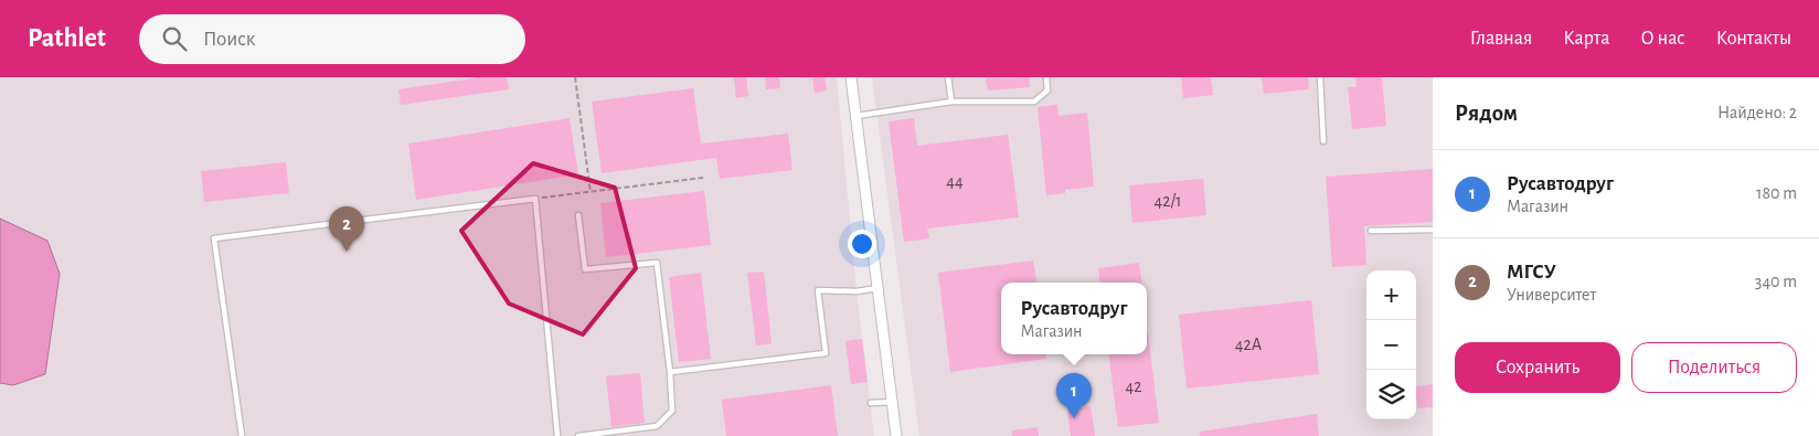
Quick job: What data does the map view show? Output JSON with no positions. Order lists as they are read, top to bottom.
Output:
{
  "house_numbers": [
    "44",
    "42/1",
    "42А",
    "42"
  ],
  "page": {
    "header": "Pathlet",
    "search": "Поиск",
    "nav": [
      "Главная",
      "Карта",
      "О нас",
      "Контакты"
    ],
    "heading": ["Рядом", "Найдено: 2"],
    "list": [
      {
        "mark": "1",
        "name": "Русавтодруг",
        "note": "Магазин",
        "value": "180 m"
      },
      {
        "mark": "2",
        "name": "МГСУ",
        "note": "Университет",
        "value": "340 m"
      }
    ],
    "pins": ["2", "1"],
    "map_buttons": ["+", "−"],
    "popup": ["Русавтодруг", "Магазин"],
    "buttons": ["Сохранить", "Поделиться"]
  }
}
